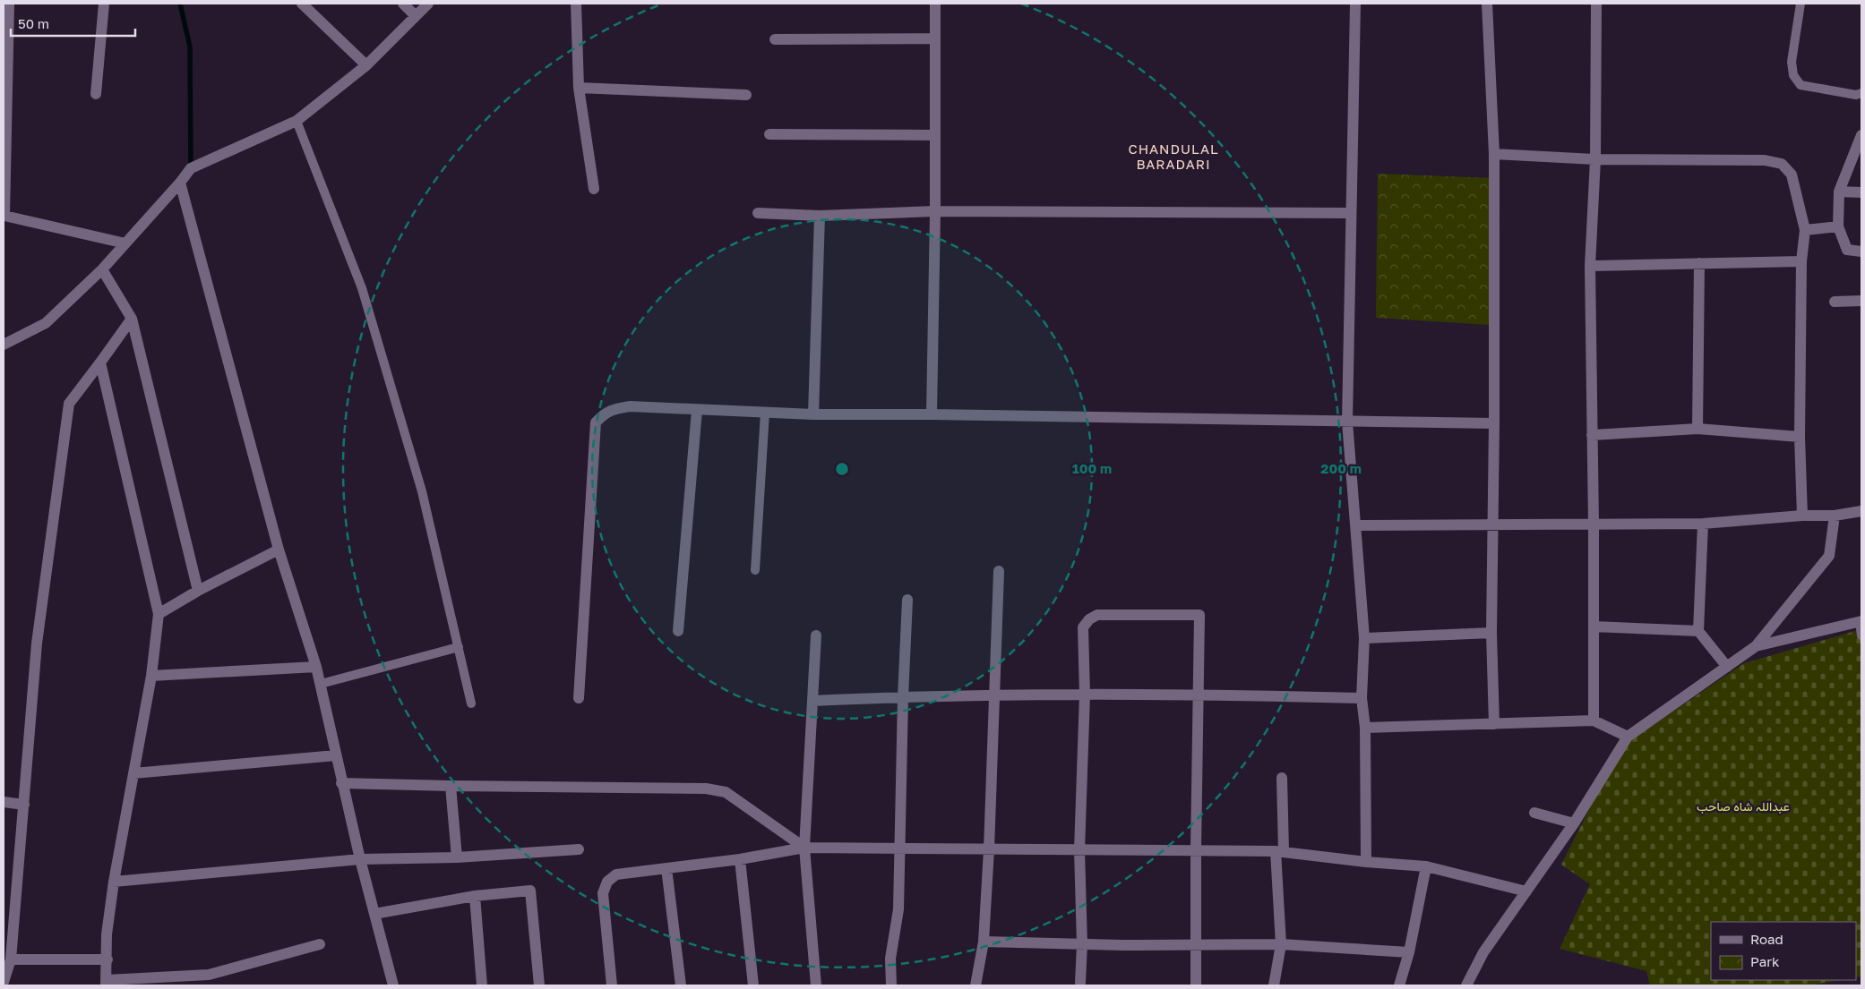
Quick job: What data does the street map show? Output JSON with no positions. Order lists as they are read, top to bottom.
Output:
{
  "districts": ["CHANDULAL BARADARI"],
  "parks": ["عبداللہ شاہ صاحب"],
  "legend": ["Road", "Park"],
  "scale_bar": "50 m",
  "rings": ["100 m", "200 m"]
}
